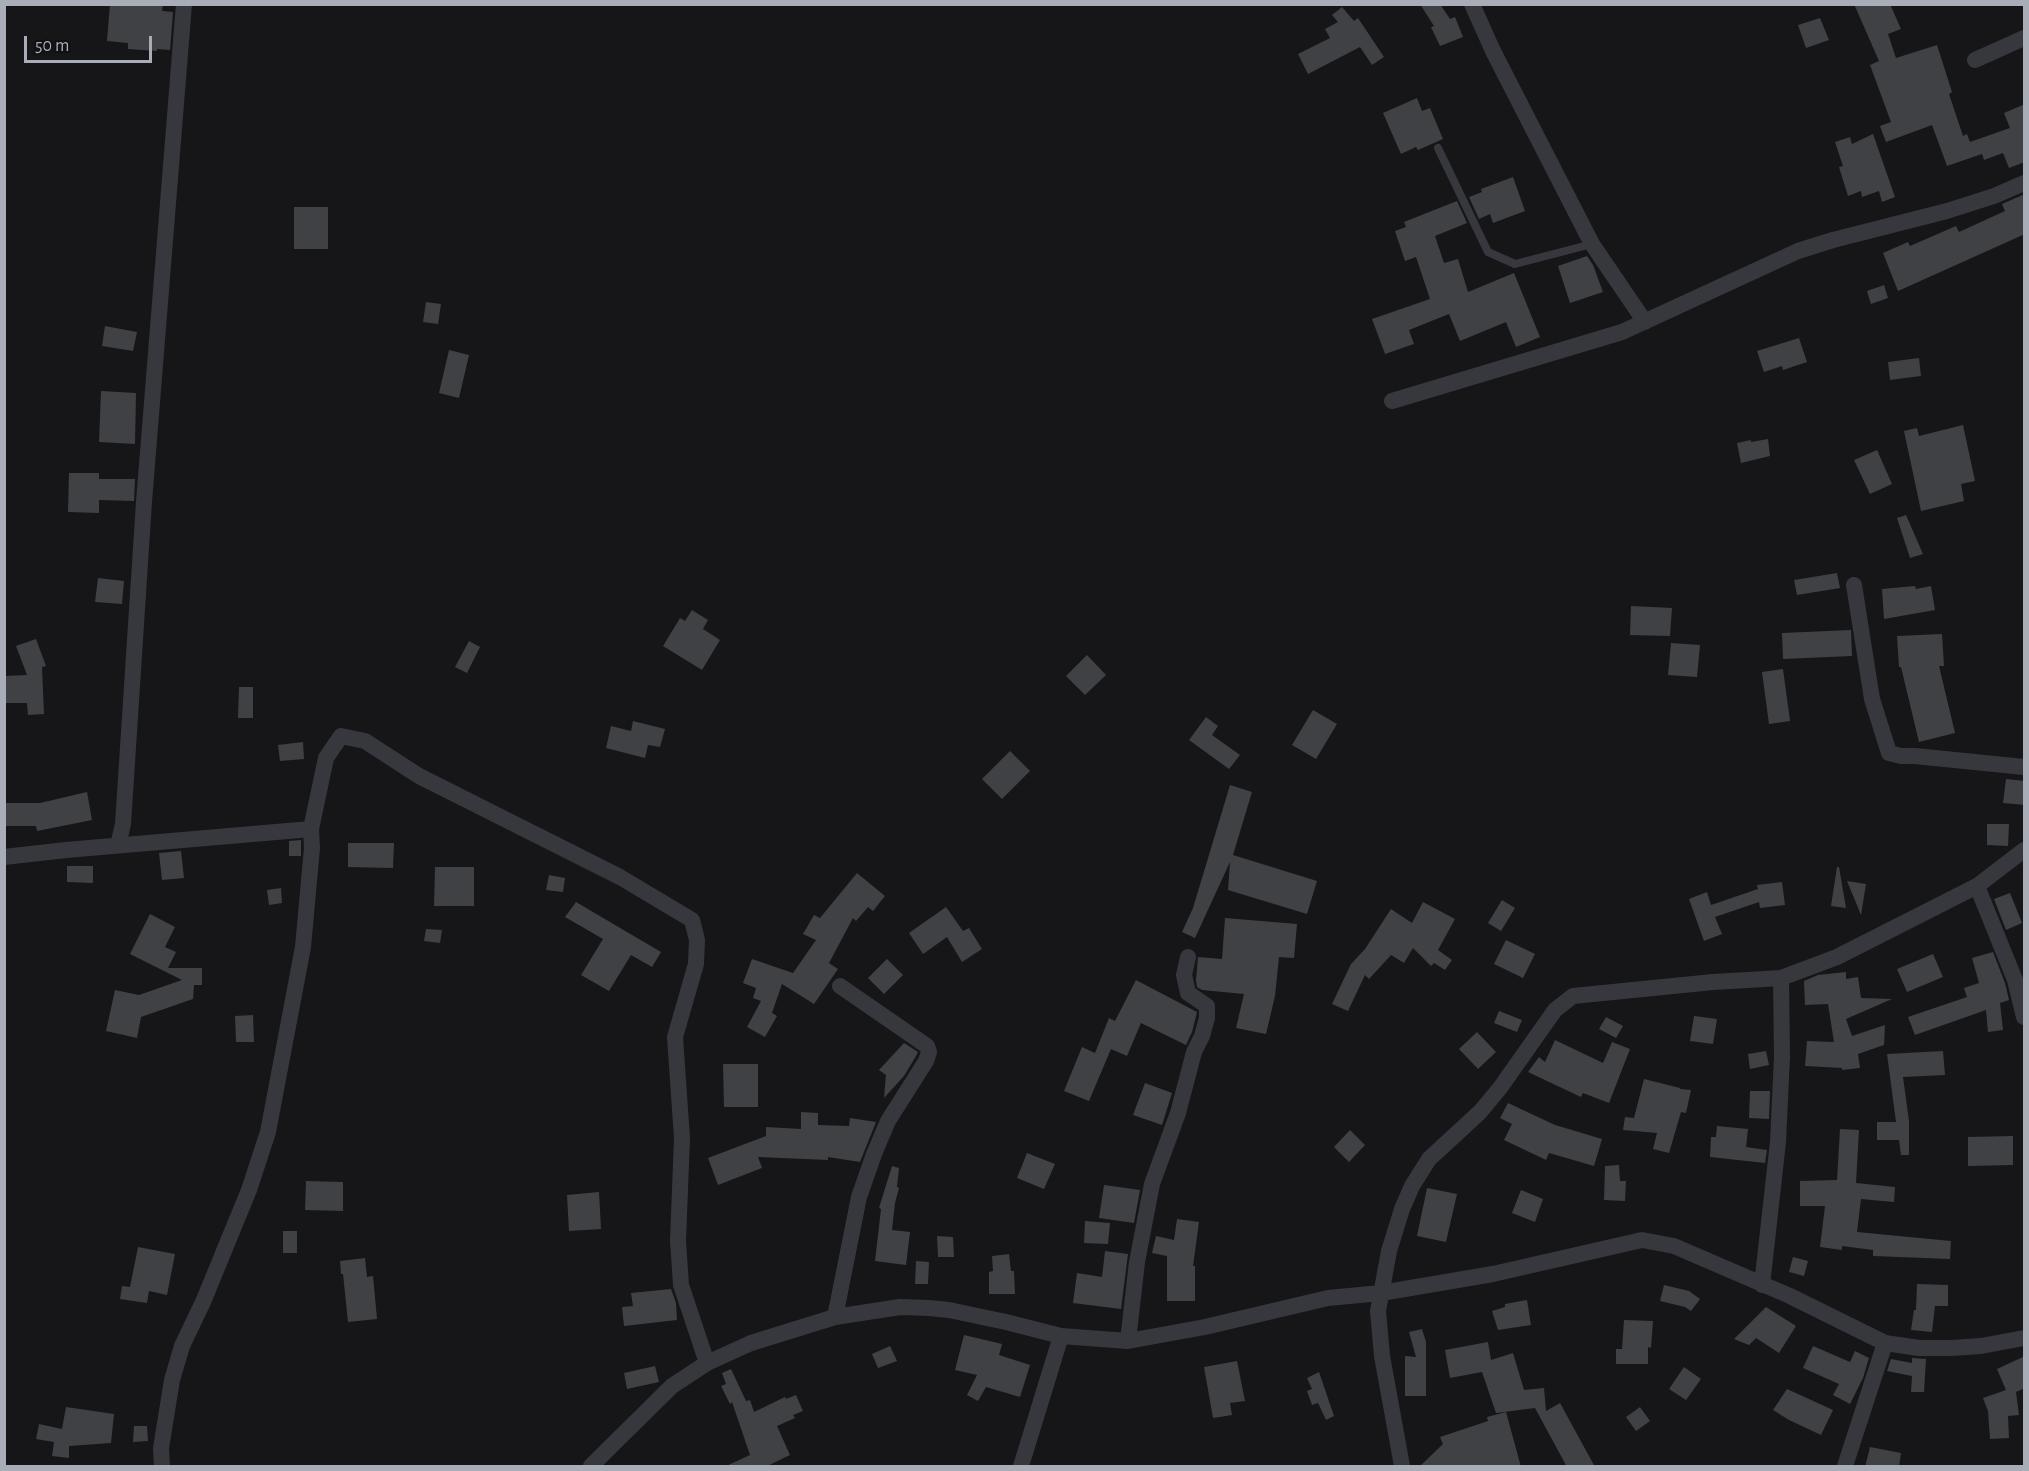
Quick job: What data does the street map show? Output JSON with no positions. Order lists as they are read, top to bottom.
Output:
{
  "scale_bar": "50 m"
}
